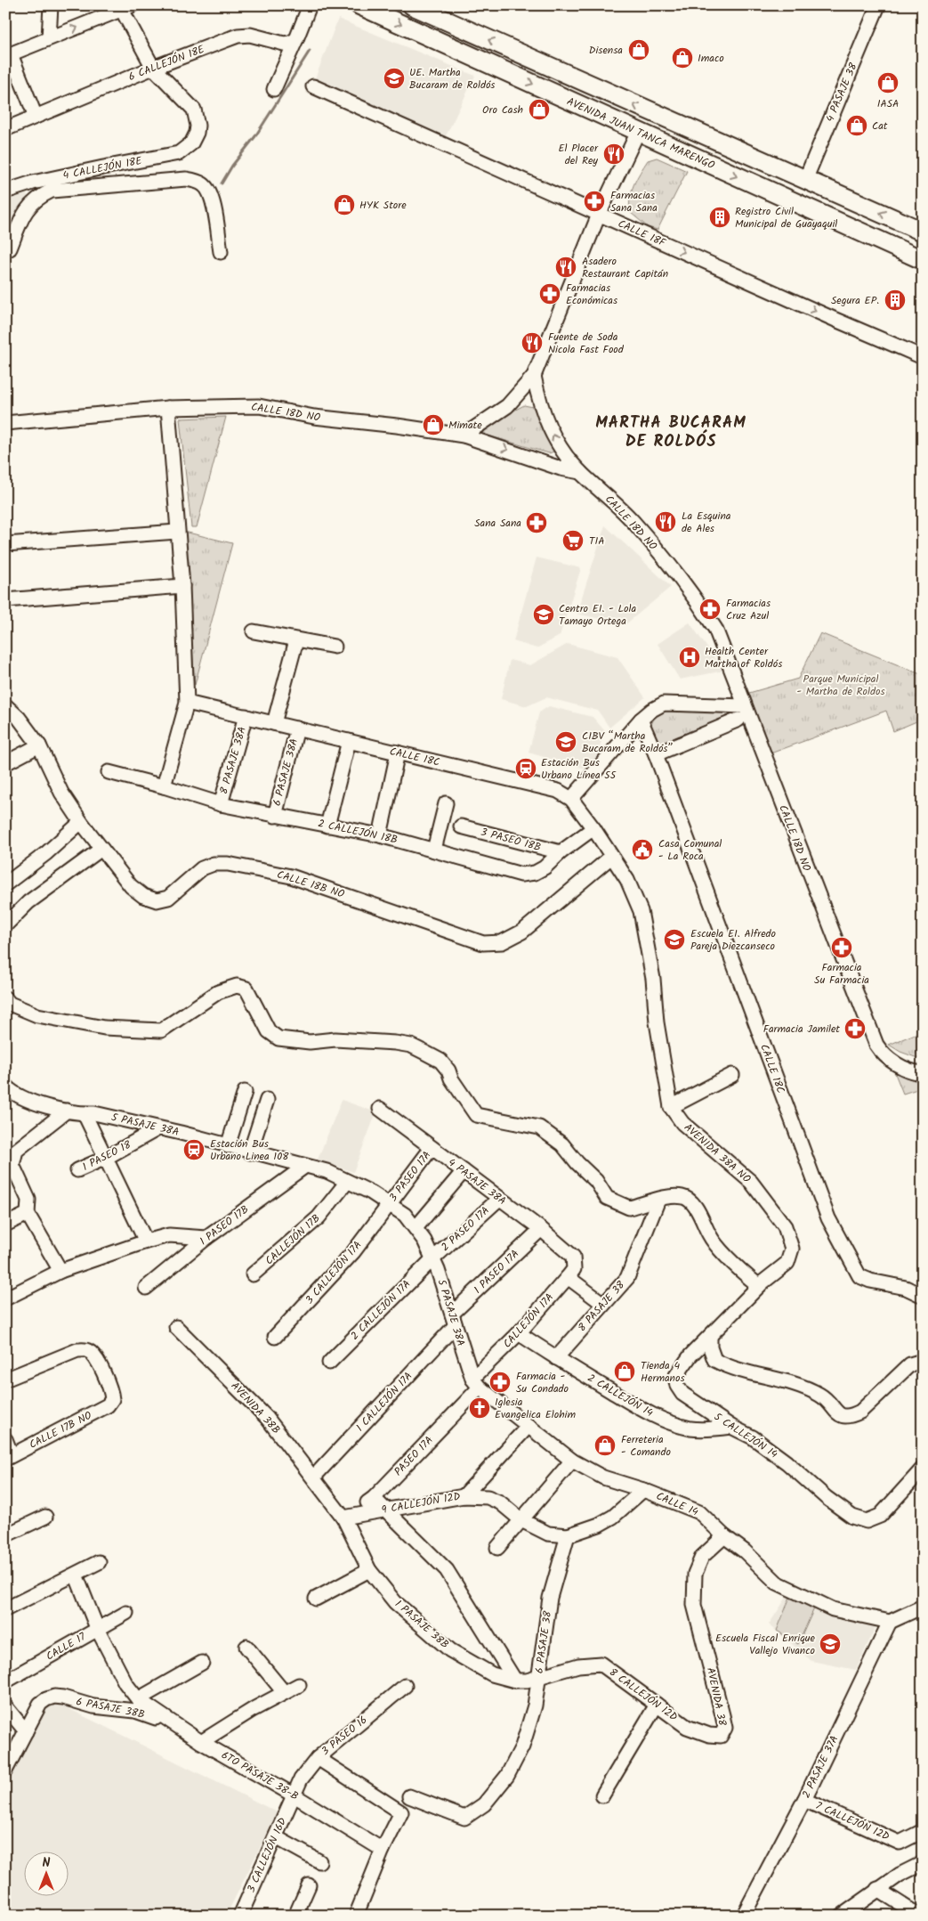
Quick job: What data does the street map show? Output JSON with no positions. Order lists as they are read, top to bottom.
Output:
{
  "streets": {
    "main road": ["AVENIDA JUAN TANCA MARENGO"],
    "street": [
      "6 CALLEJÓN 18E",
      "4 PASAJE 38",
      "4 CALLEJÓN 18E",
      "CALLE 18F",
      "CALLE 18D NO",
      "CALLE 18C",
      "8 PASAJE 38A",
      "6 PASAJE 38A",
      "2 CALLEJÓN 18B",
      "3 PASEO 18B",
      "CALLE 18B NO",
      "5 PASAJE 38A",
      "AVENIDA 38A NO",
      "1 PASEO 18",
      "3 PASEO 17A",
      "4 PASAJE 38A",
      "1 PASEO 17B",
      "2 PASEO 17A",
      "CALLEJÓN 17B",
      "1 PASEO 17A",
      "3 CALLEJÓN 17A",
      "8 PASAJE 38",
      "2 CALLEJÓN 17A",
      "CALLEJÓN 17A",
      "2 CALLEJÓN 14",
      "1 CALLEJÓN 17A",
      "AVENIDA 38B",
      "CALLE 17B NO",
      "5 CALLEJÓN 14",
      "PASEO 17A",
      "9 CALLEJÓN 12D",
      "CALLE 14",
      "1 PASAJE 38B",
      "6 PASAJE 38",
      "CALLE 17",
      "8 CALLEJÓN 12D",
      "AVENIDA 38",
      "6 PASAJE 38B",
      "3 PASEO 16",
      "2 PASAJE 37A",
      "6TO PASAJE 38-B",
      "7 CALLEJÓN 12D",
      "3 CALLEJÓN 16D"
    ]
  },
  "crossings": [
    ["6 CALLEJÓN 18E", "4 CALLEJÓN 18E"],
    ["4 PASAJE 38", "AVENIDA JUAN TANCA MARENGO"],
    ["CALLE 18C", "8 PASAJE 38A"],
    ["CALLE 18C", "6 PASAJE 38A"],
    ["CALLE 18C", "2 CALLEJÓN 18B"],
    ["CALLE 18C", "CALLE 18B NO"],
    ["CALLE 18C", "AVENIDA 38A NO"],
    ["8 PASAJE 38A", "2 CALLEJÓN 18B"],
    ["6 PASAJE 38A", "2 CALLEJÓN 18B"],
    ["2 CALLEJÓN 18B", "3 PASEO 18B"],
    ["CALLE 18B NO", "AVENIDA 38A NO"],
    ["5 PASAJE 38A", "1 PASEO 18"],
    ["5 PASAJE 38A", "3 PASEO 17A"],
    ["5 PASAJE 38A", "1 PASEO 17B"],
    ["5 PASAJE 38A", "2 PASEO 17A"],
    ["5 PASAJE 38A", "CALLEJÓN 17B"],
    ["5 PASAJE 38A", "1 PASEO 17A"],
    ["5 PASAJE 38A", "3 CALLEJÓN 17A"],
    ["5 PASAJE 38A", "2 CALLEJÓN 17A"],
    ["5 PASAJE 38A", "CALLEJÓN 17A"],
    ["5 PASAJE 38A", "1 CALLEJÓN 17A"],
    ["5 PASAJE 38A", "PASEO 17A"],
    ["5 PASAJE 38A", "CALLE 14"],
    ["AVENIDA 38A NO", "5 CALLEJÓN 14"],
    ["3 PASEO 17A", "4 PASAJE 38A"],
    ["3 PASEO 17A", "3 CALLEJÓN 17A"],
    ["4 PASAJE 38A", "2 PASEO 17A"],
    ["4 PASAJE 38A", "1 PASEO 17A"],
    ["4 PASAJE 38A", "CALLEJÓN 17A"],
    ["2 PASEO 17A", "2 CALLEJÓN 17A"],
    ["1 PASEO 17A", "1 CALLEJÓN 17A"],
    ["8 PASAJE 38", "2 CALLEJÓN 14"],
    ["CALLEJÓN 17A", "2 CALLEJÓN 14"],
    ["CALLEJÓN 17A", "PASEO 17A"],
    ["CALLEJÓN 17A", "CALLE 14"],
    ["2 CALLEJÓN 14", "5 CALLEJÓN 14"],
    ["1 CALLEJÓN 17A", "AVENIDA 38B"],
    ["AVENIDA 38B", "PASEO 17A"],
    ["AVENIDA 38B", "9 CALLEJÓN 12D"],
    ["AVENIDA 38B", "1 PASAJE 38B"],
    ["PASEO 17A", "9 CALLEJÓN 12D"],
    ["PASEO 17A", "CALLE 14"],
    ["PASEO 17A", "1 PASAJE 38B"],
    ["9 CALLEJÓN 12D", "1 PASAJE 38B"],
    ["9 CALLEJÓN 12D", "6 PASAJE 38"],
    ["CALLE 14", "AVENIDA 38"],
    ["CALLE 14", "2 PASAJE 37A"],
    ["1 PASAJE 38B", "6 PASAJE 38"],
    ["1 PASAJE 38B", "8 CALLEJÓN 12D"],
    ["6 PASAJE 38", "8 CALLEJÓN 12D"],
    ["CALLE 17", "6TO PASAJE 38-B"],
    ["8 CALLEJÓN 12D", "AVENIDA 38"],
    ["6 PASAJE 38B", "6TO PASAJE 38-B"],
    ["3 PASEO 16", "6TO PASAJE 38-B"],
    ["3 PASEO 16", "3 CALLEJÓN 16D"],
    ["2 PASAJE 37A", "7 CALLEJÓN 12D"],
    ["6TO PASAJE 38-B", "3 CALLEJÓN 16D"]
  ],
  "one_way": ["CALLE 18F"],
  "districts": ["MARTHA BUCARAM DE ROLDÓS"],
  "parks": ["Parque Municipal - Martha de Roldos"],
  "places": {
    "shop": [
      "Disensa",
      "Imaco",
      "IASA",
      "Oro Cash",
      "Cat",
      "HYK Store",
      "Mimate",
      "Tienda 4 Hermanos",
      "Ferreteria - Comando"
    ],
    "school or university": [
      "UE. Martha Bucaram de Roldós",
      "Centro EI. - Lola Tamayo Ortega",
      "CIBV “Martha Bucaram de Roldós”",
      "Escuela EI. Alfredo Pareja Diezcanseco",
      "Escuela Fiscal Enrique Vallejo Vivanco"
    ],
    "restaurant": [
      "El Placer del Rey",
      "Asadero Restaurant Capitán",
      "Fuente de Soda Nicola Fast Food",
      "La Esquina de Ales"
    ],
    "pharmacy": [
      "Farmacias Sana Sana",
      "Farmacias Económicas",
      "Sana Sana",
      "Farmacias Cruz Azul",
      "Farmacia Su Farmacia",
      "Farmacia Jamilet",
      "Farmacia - Su Condado"
    ],
    "building": ["Registro Civil Municipal de Guayaquil", "Segura EP."],
    "supermarket": ["TIA"],
    "hospital": ["Health Center Martha of Roldós"],
    "station": ["Estación Bus Urbano Línea 55", "Estación Bus Urbano Linea 108"],
    "public building": ["Casa Comunal - La Roca"],
    "church": ["Iglesia Evangelica Elohim"]
  },
  "north": "top"
}
